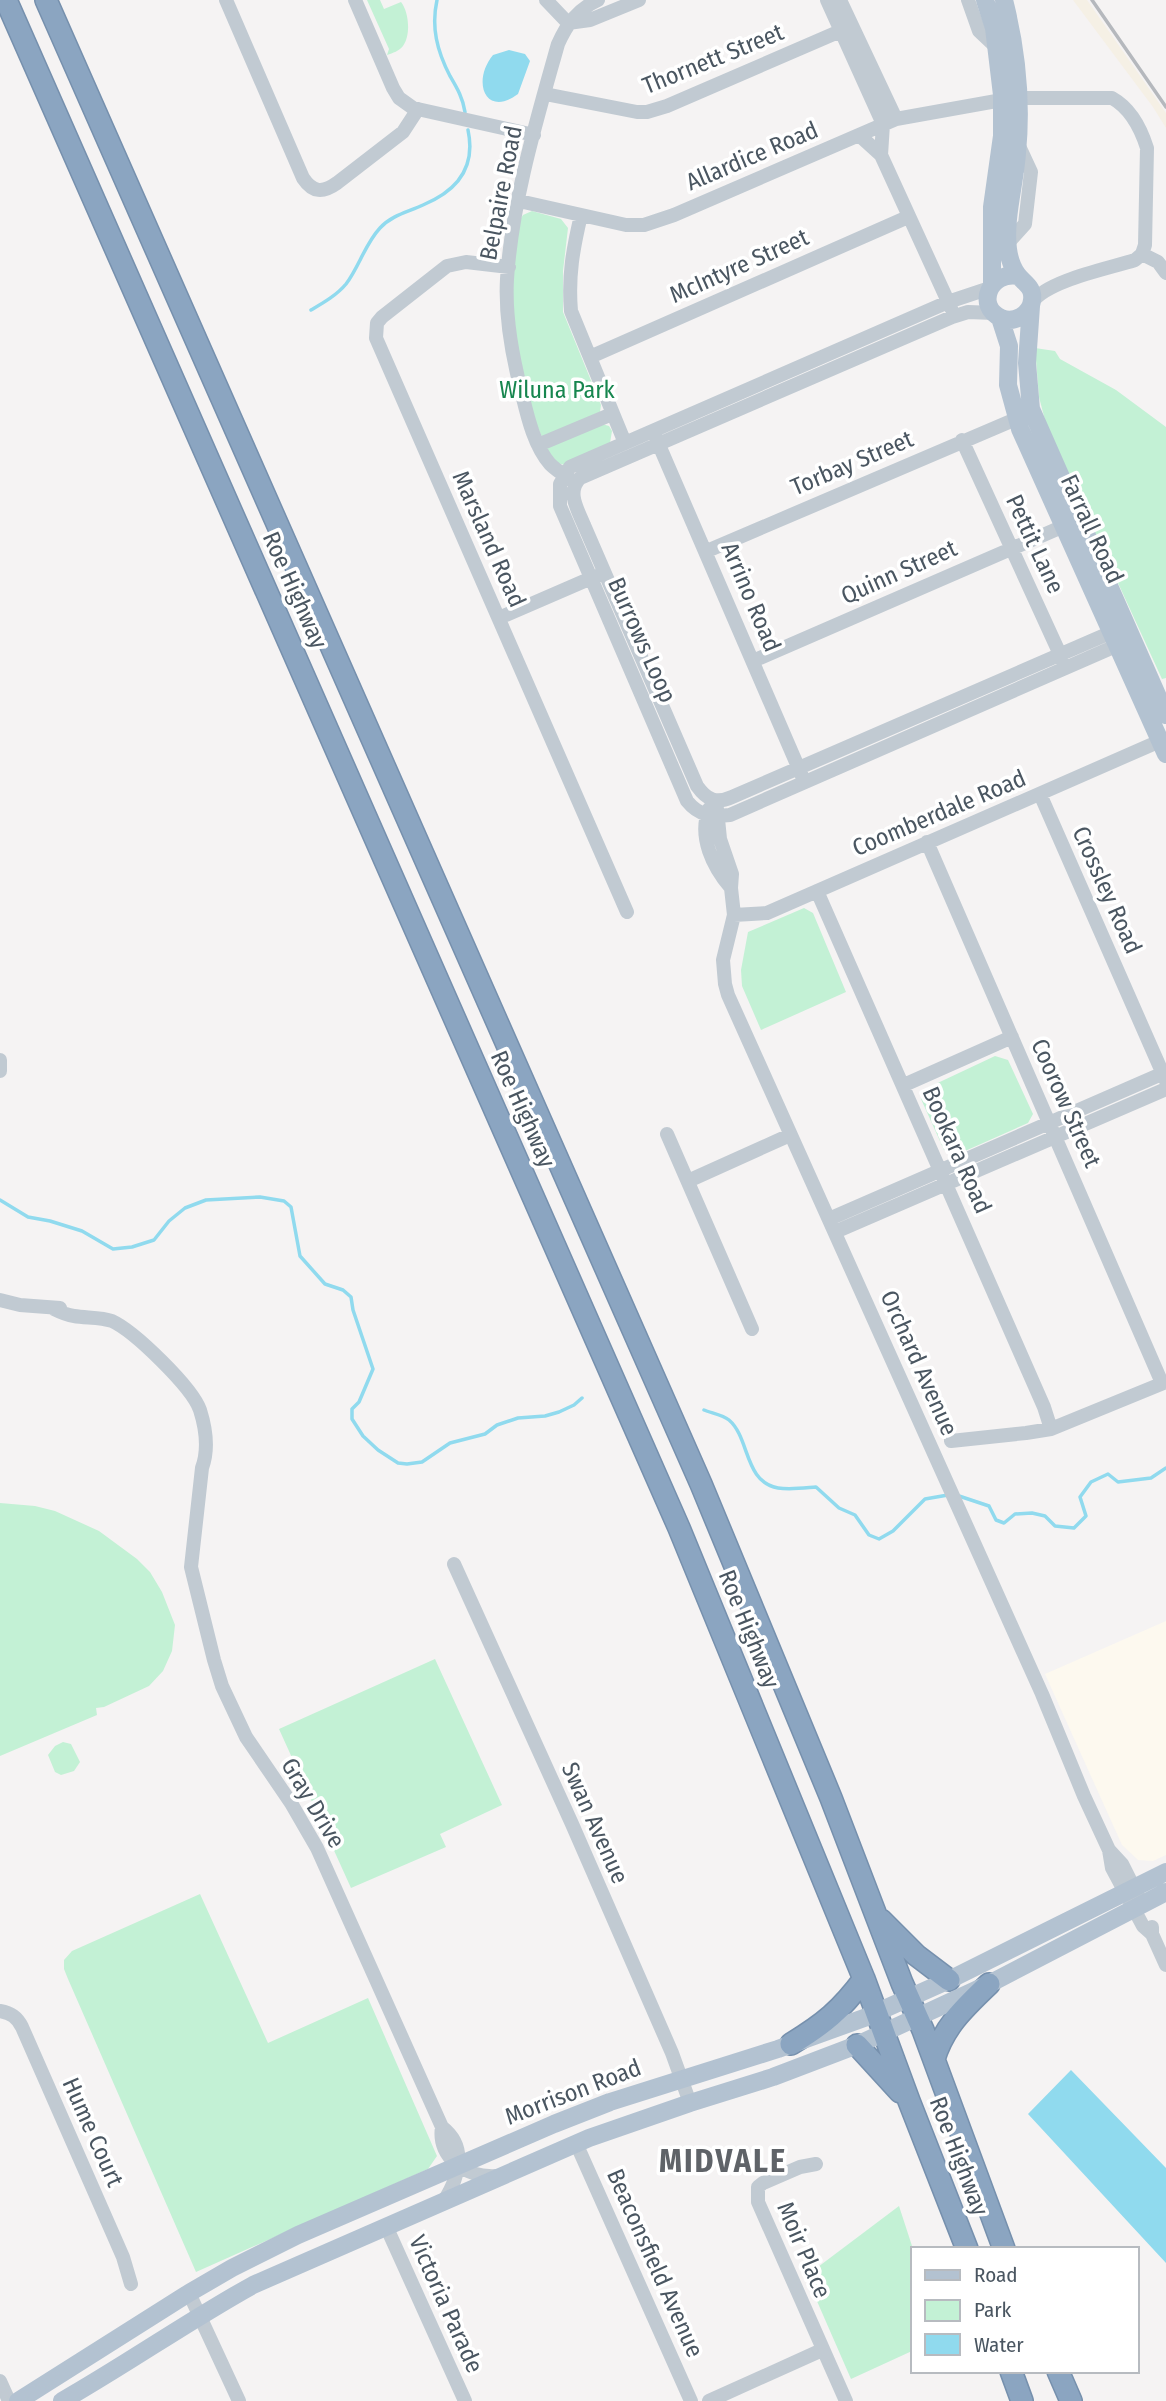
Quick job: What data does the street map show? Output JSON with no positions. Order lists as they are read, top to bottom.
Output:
{
  "streets": {
    "highway": ["Roe Highway"],
    "main road": ["Farrall Road", "Morrison Road"],
    "street": [
      "Thornett Street",
      "Allardice Road",
      "Belpaire Road",
      "McIntyre Street",
      "Torbay Street",
      "Marsland Road",
      "Pettit Lane",
      "Quinn Street",
      "Arrino Road",
      "Burrows Loop",
      "Coomberdale Road",
      "Crossley Road",
      "Coorow Street",
      "Bookara Road",
      "Orchard Avenue",
      "Gray Drive",
      "Swan Avenue",
      "Hume Court",
      "Moir Place",
      "Beaconsfield Avenue",
      "Victoria Parade"
    ]
  },
  "crossings": [
    ["Thornett Street", "Belpaire Road"],
    ["Allardice Road", "Belpaire Road"],
    ["Belpaire Road", "Marsland Road"],
    ["Belpaire Road", "Burrows Loop"],
    ["Torbay Street", "Farrall Road"],
    ["Torbay Street", "Pettit Lane"],
    ["Torbay Street", "Arrino Road"],
    ["Farrall Road", "Quinn Street"],
    ["Farrall Road", "Coomberdale Road"],
    ["Pettit Lane", "Quinn Street"],
    ["Quinn Street", "Arrino Road"],
    ["Roe Highway", "Morrison Road"],
    ["Burrows Loop", "Orchard Avenue"],
    ["Coomberdale Road", "Crossley Road"],
    ["Coomberdale Road", "Coorow Street"],
    ["Coomberdale Road", "Bookara Road"],
    ["Coomberdale Road", "Orchard Avenue"],
    ["Orchard Avenue", "Morrison Road"],
    ["Gray Drive", "Morrison Road"],
    ["Swan Avenue", "Morrison Road"],
    ["Morrison Road", "Beaconsfield Avenue"],
    ["Morrison Road", "Victoria Parade"]
  ],
  "districts": ["MIDVALE"],
  "parks": ["Wiluna Park"],
  "legend": ["Road", "Park", "Water"]
}
